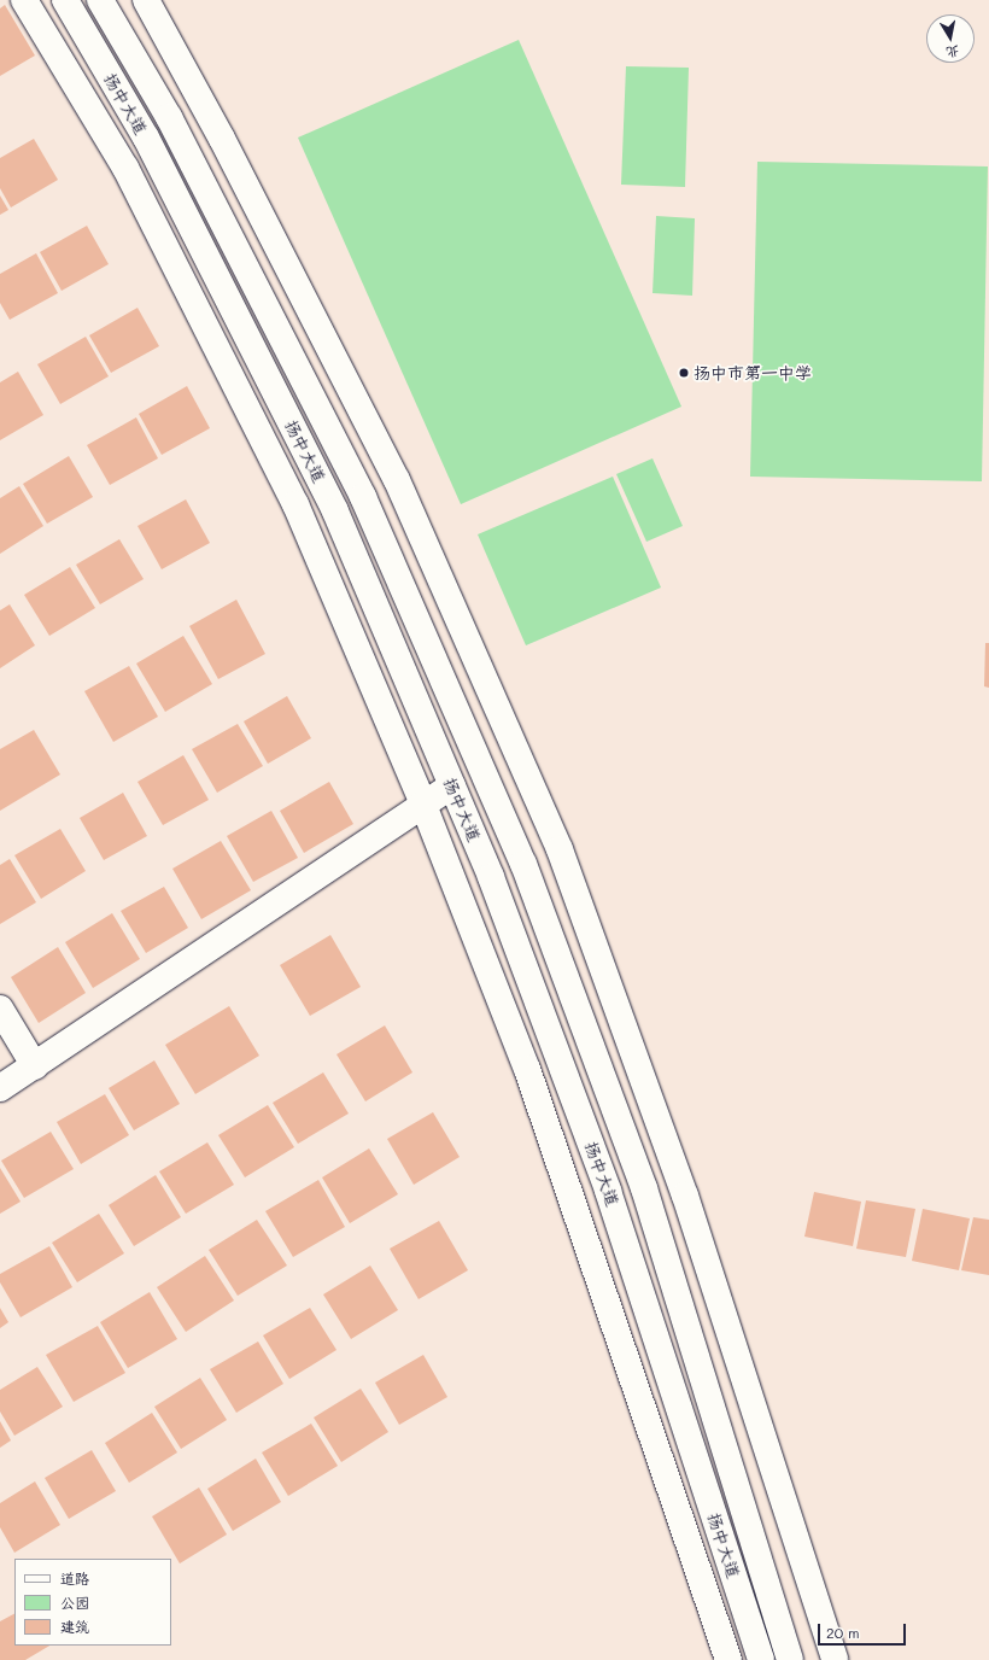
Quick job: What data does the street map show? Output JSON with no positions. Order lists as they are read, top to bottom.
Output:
{
  "streets": {
    "street": ["扬中大道"]
  },
  "places": ["扬中市第一中学"],
  "legend": ["道路", "公园", "建筑"],
  "scale_bar": "20 m",
  "north": "bottom"
}
